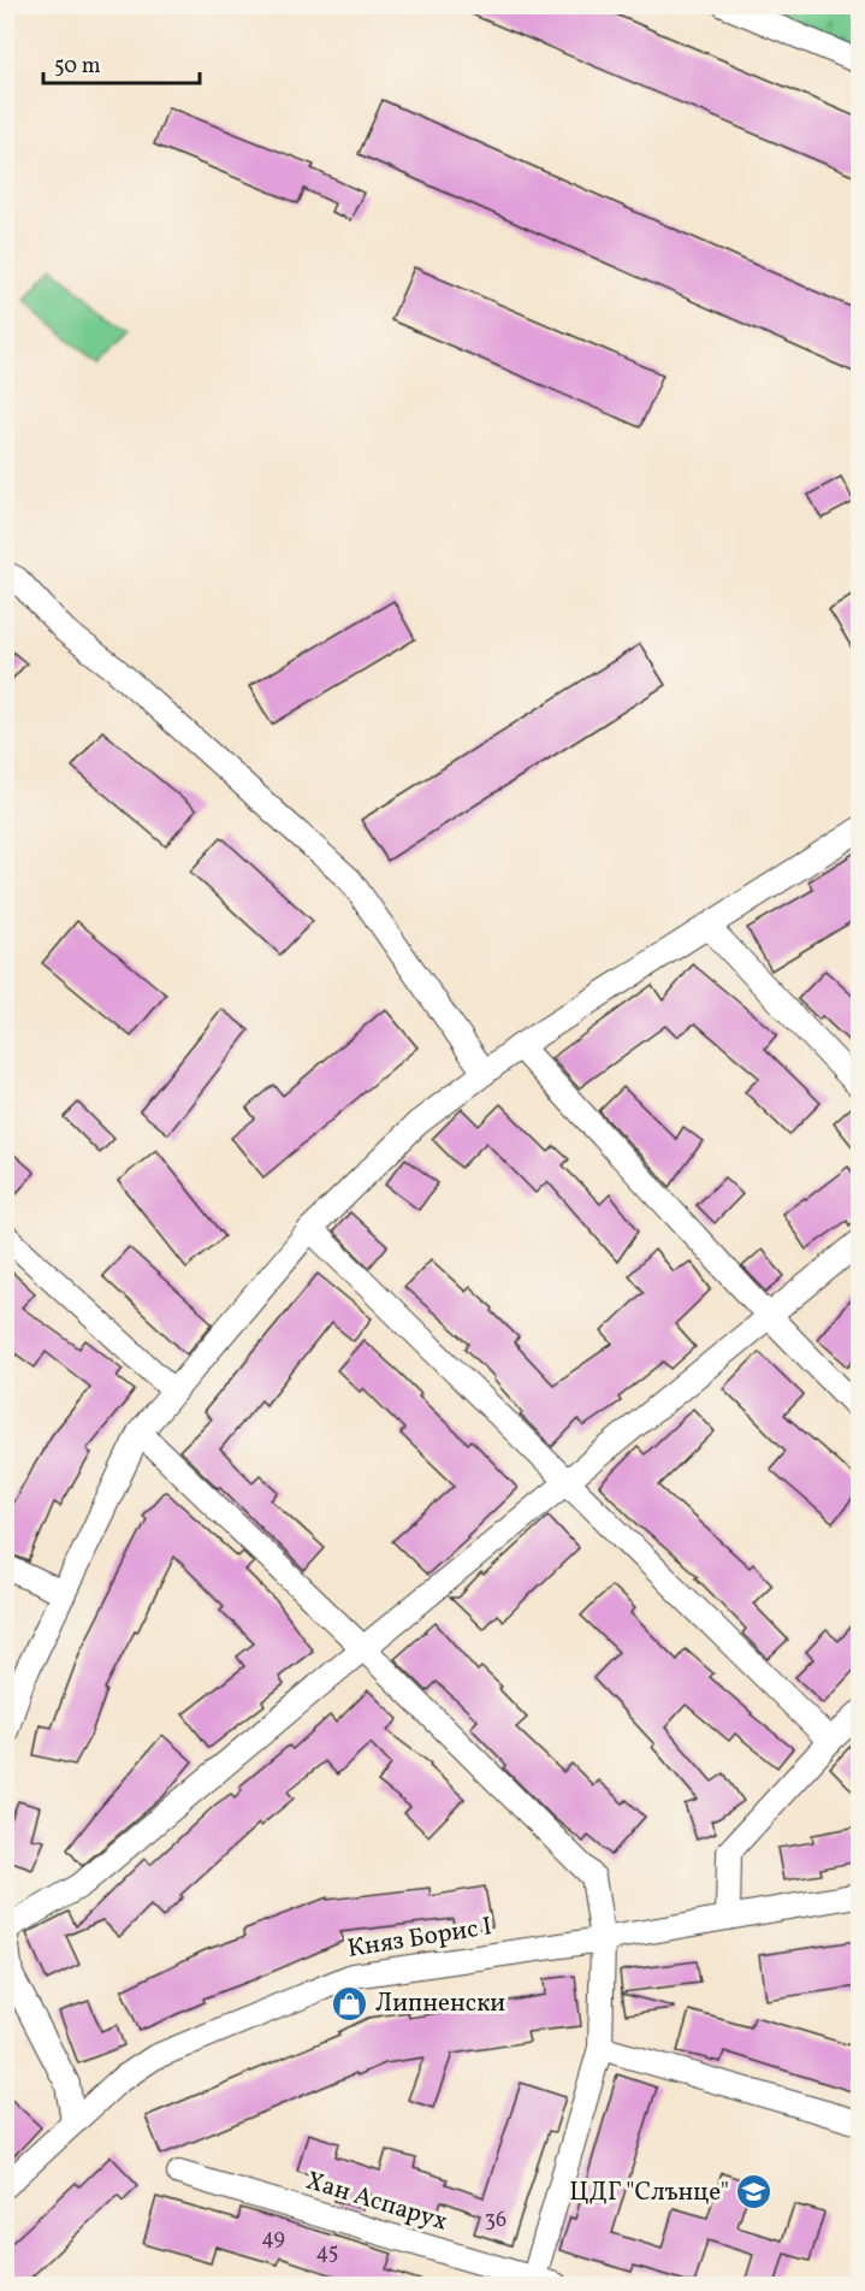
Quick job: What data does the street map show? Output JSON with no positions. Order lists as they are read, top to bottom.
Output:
{
  "streets": {
    "street": ["Княз Борис I", "Хан Аспарух"]
  },
  "places": {
    "shop": ["Липненски"],
    "school or university": ["ЦДГ \"Слънце\""]
  },
  "house_numbers": ["36", "49", "45"],
  "scale_bar": "50 m"
}
